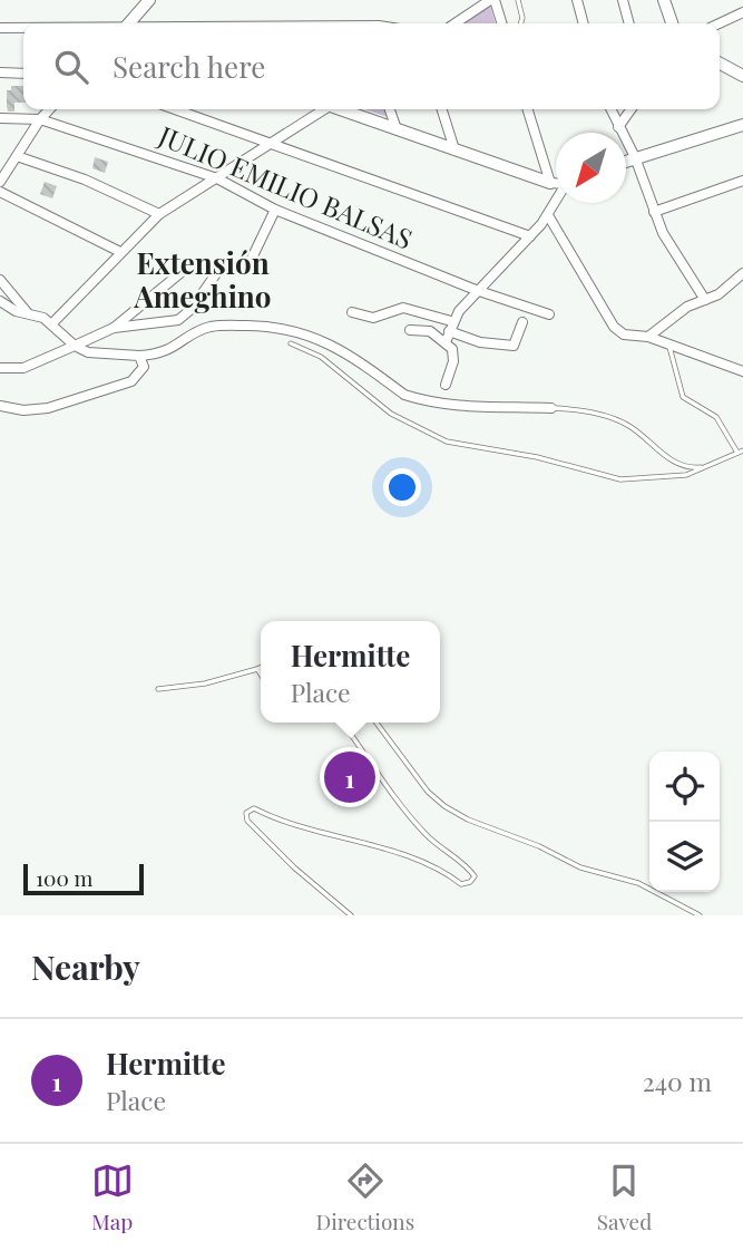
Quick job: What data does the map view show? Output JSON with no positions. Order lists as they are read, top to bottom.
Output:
{
  "streets": {
    "street": ["JULIO EMILIO BALSAS"]
  },
  "districts": ["Extensión Ameghino"],
  "scale_bar": "100 m",
  "north": "bottom left",
  "page": {
    "search": "Search here",
    "popup": ["Hermitte", "Place"],
    "pins": "1",
    "scale": "100 m",
    "heading": "Nearby",
    "list": [
      {
        "mark": "1",
        "name": "Hermitte",
        "note": "Place",
        "value": "240 m"
      }
    ],
    "nav": ["Map", "Directions", "Saved"]
  }
}
